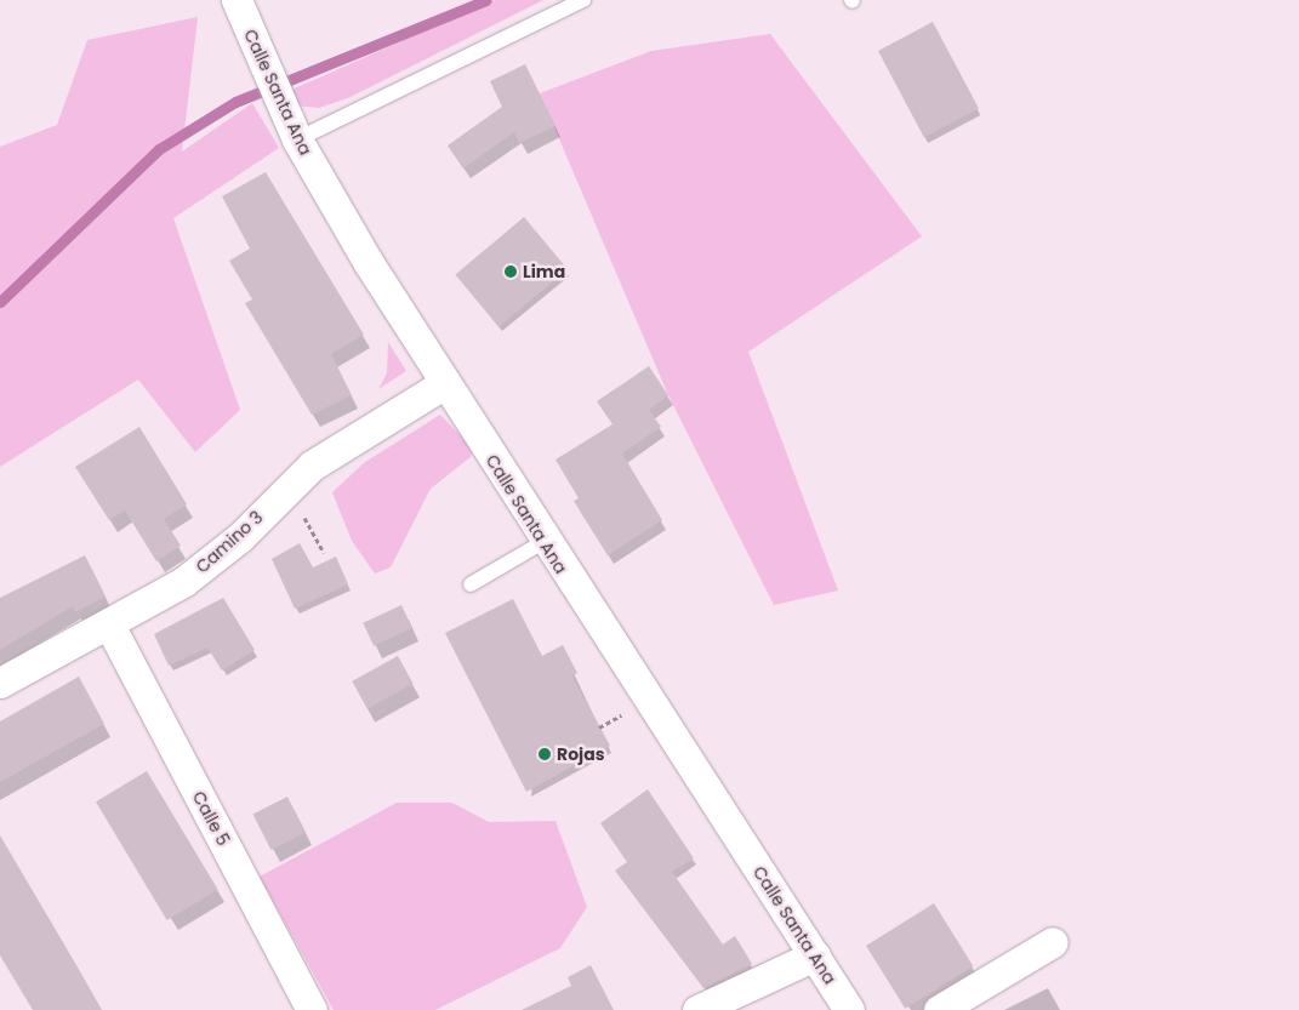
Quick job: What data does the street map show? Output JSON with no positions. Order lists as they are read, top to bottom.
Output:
{
  "streets": {
    "street": ["Calle Santa Ana", "Camino 3", "Calle 5"]
  },
  "crossings": [
    ["Calle Santa Ana", "Camino 3"],
    ["Camino 3", "Calle 5"]
  ],
  "places": ["Lima", "Rojas"]
}
